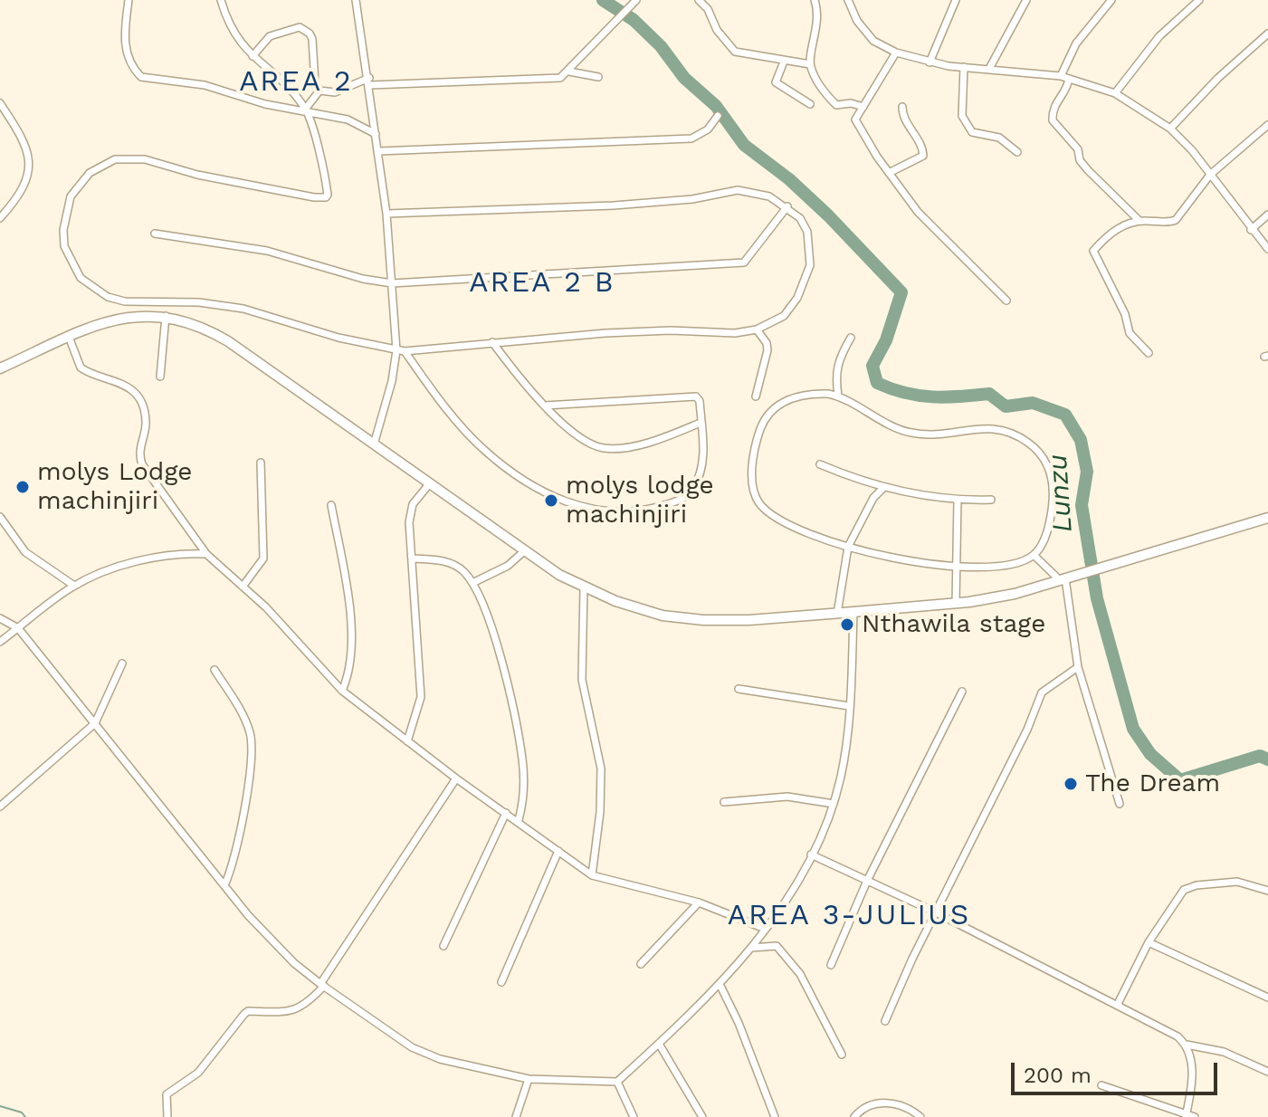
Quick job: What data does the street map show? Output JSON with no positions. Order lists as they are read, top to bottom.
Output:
{
  "districts": ["AREA 2", "AREA 2 B", "AREA 3-JULIUS"],
  "water": ["Lunzu"],
  "places": [
    "molys Lodge machinjiri",
    "molys lodge machinjiri",
    "Nthawila stage",
    "The Dream"
  ],
  "scale_bar": "200 m"
}
